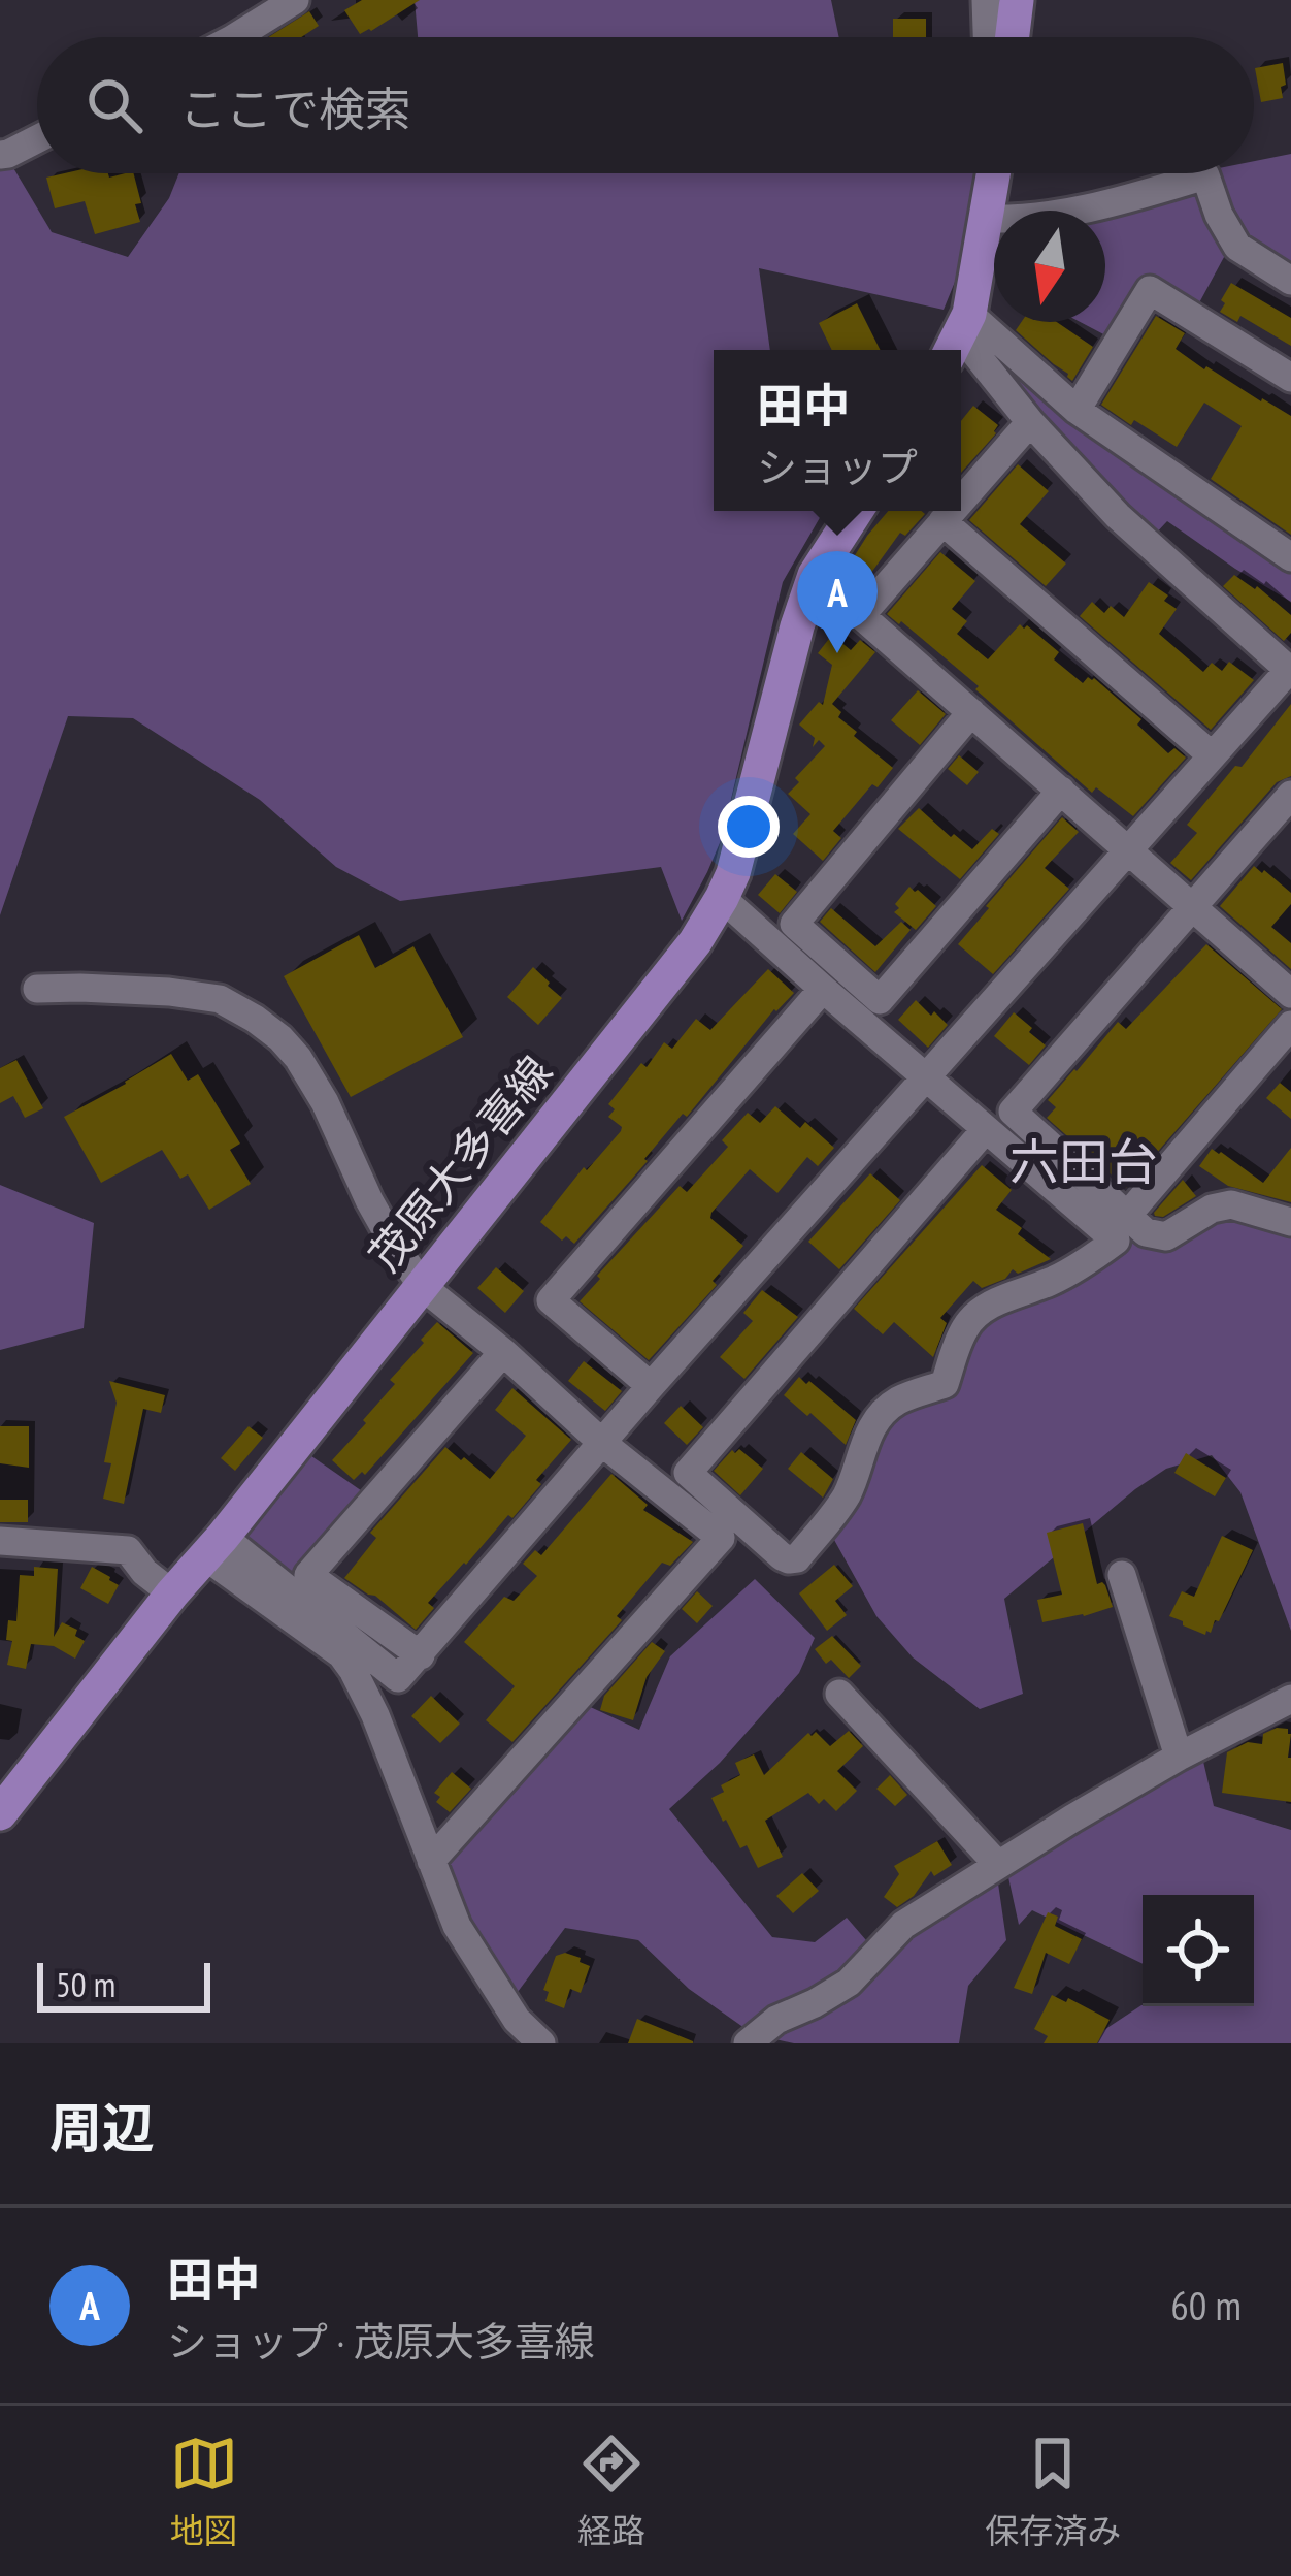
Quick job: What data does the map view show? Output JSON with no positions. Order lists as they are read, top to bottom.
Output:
{
  "streets": {
    "main road": ["茂原大多喜線"]
  },
  "districts": ["六田台"],
  "scale_bar": "50 m",
  "north": "bottom",
  "page": {
    "search": "ここで検索",
    "popup": ["田中", "ショップ"],
    "pins": "A",
    "scale": "50 m",
    "heading": "周辺",
    "list": [
      {
        "mark": "A",
        "name": "田中",
        "note": "ショップ · 茂原大多喜線",
        "value": "60 m"
      }
    ],
    "nav": ["地図", "経路", "保存済み"]
  }
}
